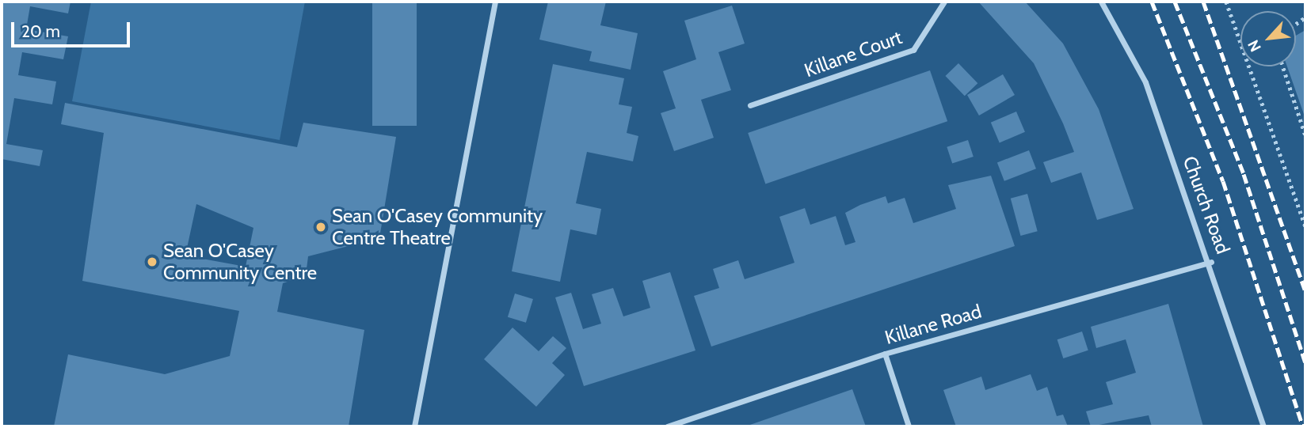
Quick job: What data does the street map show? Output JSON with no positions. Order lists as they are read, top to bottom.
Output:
{
  "streets": {
    "street": ["Killane Court", "Church Road", "Killane Road"]
  },
  "crossings": [
    ["Church Road", "Killane Road"]
  ],
  "places": ["Sean O'Casey Community Centre Theatre", "Sean O'Casey Community Centre"],
  "scale_bar": "20 m",
  "north": "bottom left"
}
